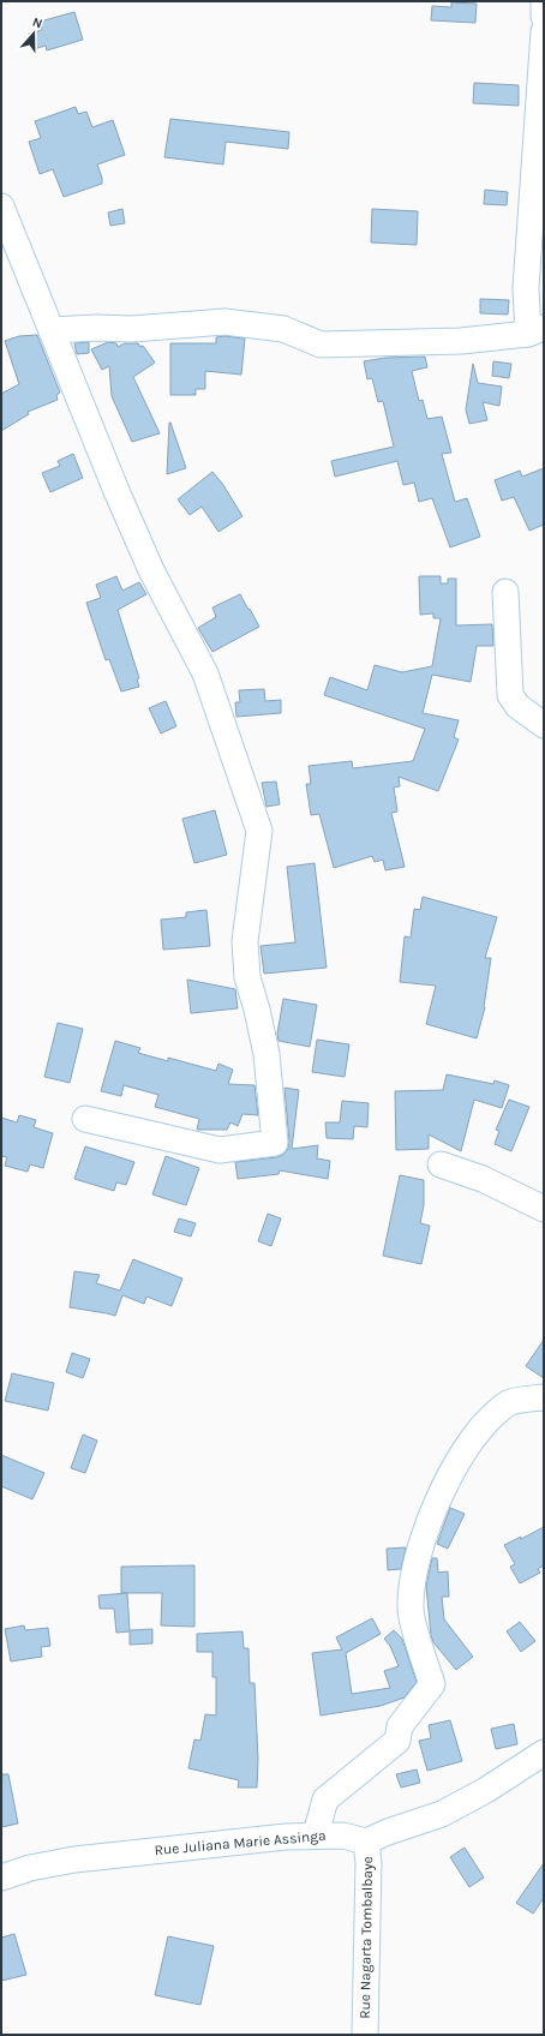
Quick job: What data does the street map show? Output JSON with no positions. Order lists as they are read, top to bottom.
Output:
{
  "streets": {
    "street": ["Rue Juliana Marie Assinga", "Rue Nagarta Tombalbaye"]
  },
  "crossings": [
    ["Rue Juliana Marie Assinga", "Rue Nagarta Tombalbaye"]
  ],
  "north": "top"
}
